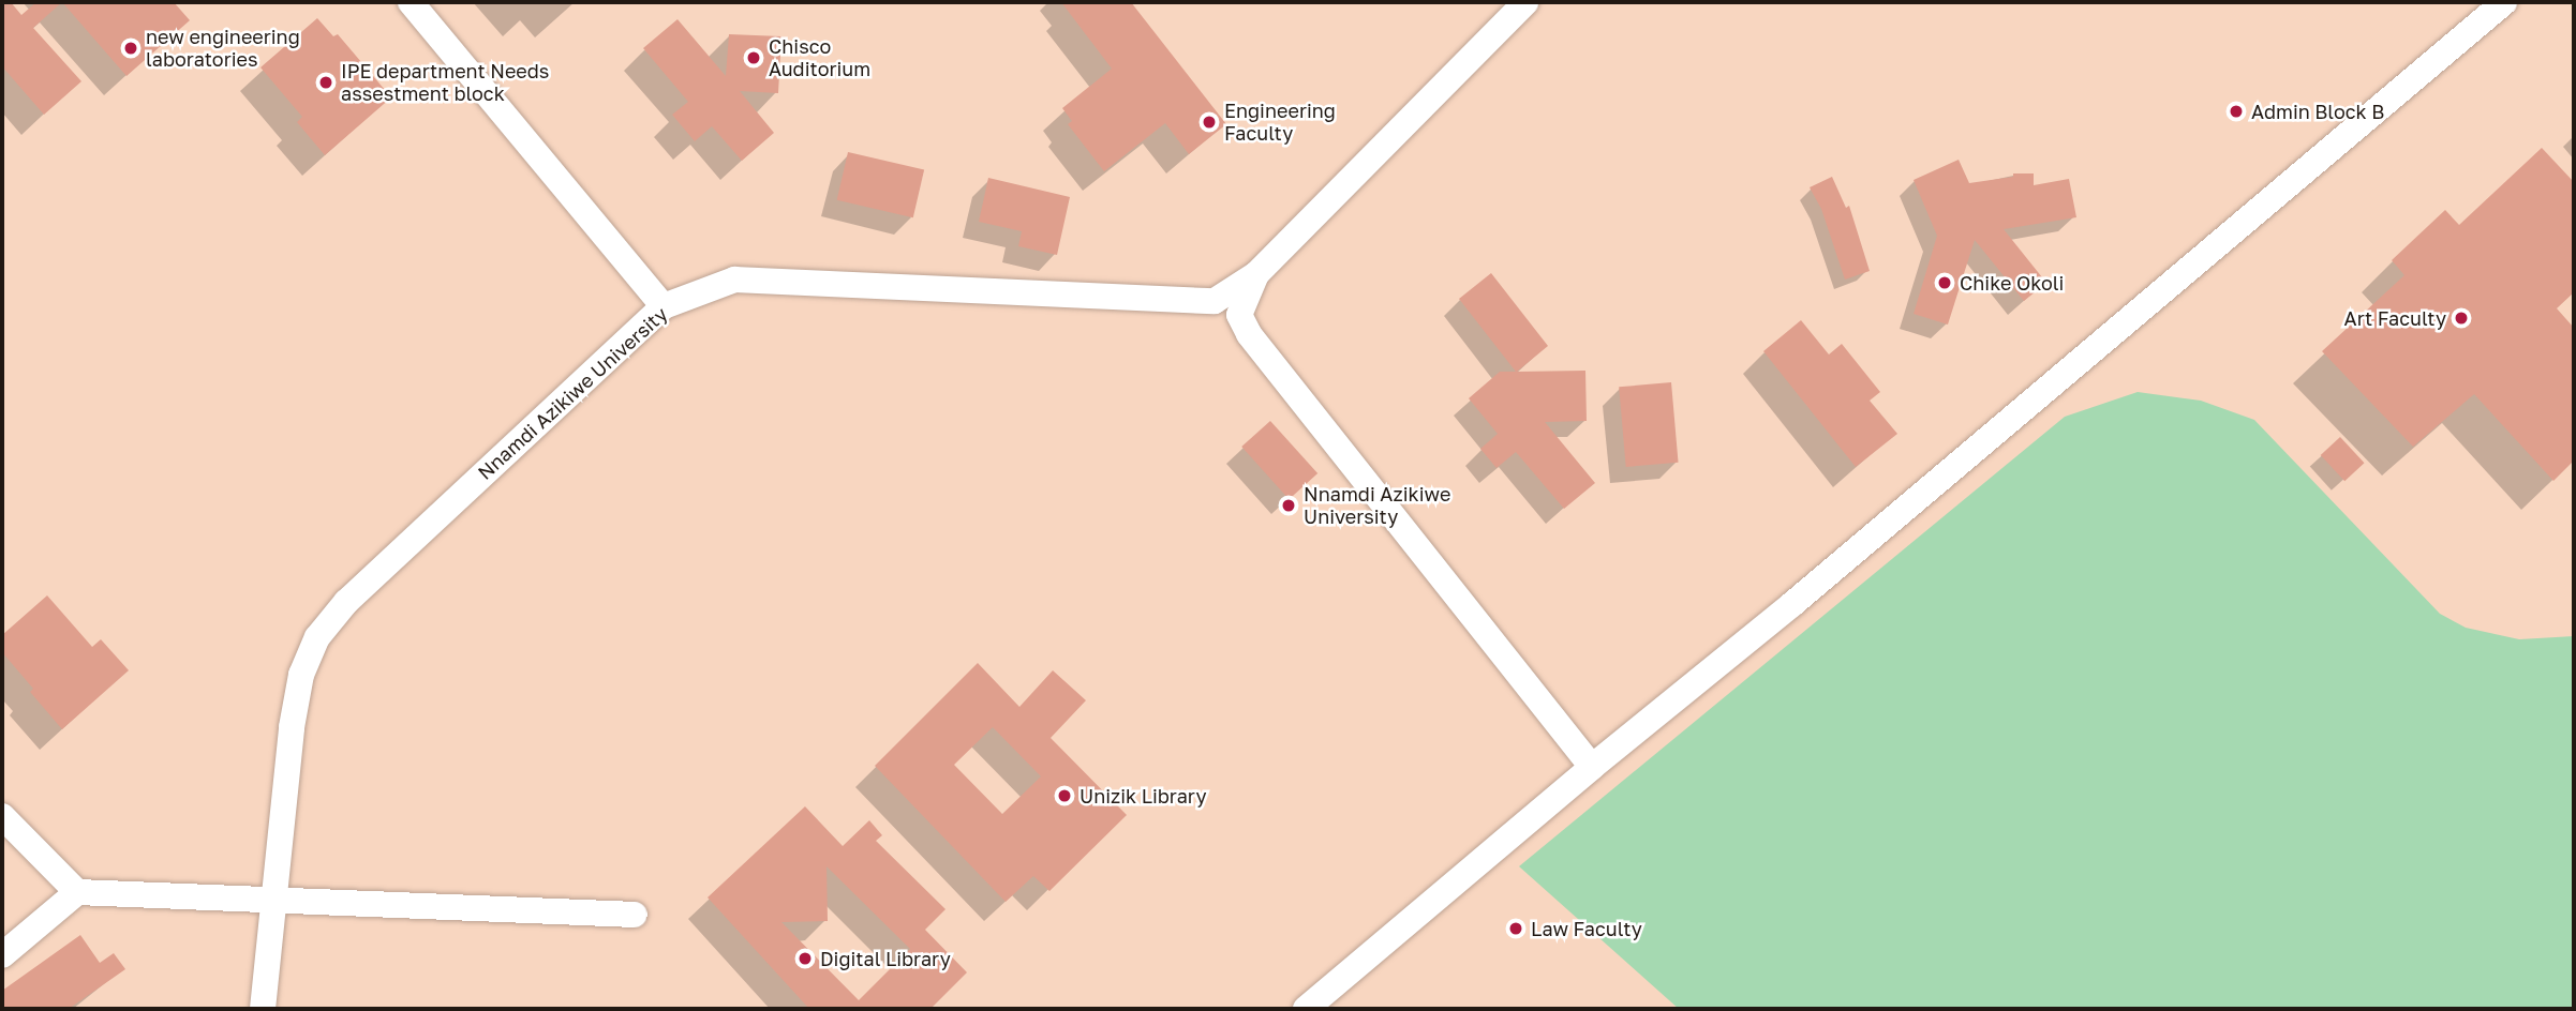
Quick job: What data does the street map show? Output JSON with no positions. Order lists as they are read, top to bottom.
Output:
{
  "streets": {
    "street": ["Nnamdi Azikiwe University"]
  },
  "places": [
    "new engineering laboratories",
    "Chisco Auditorium",
    "IPE department Needs assestment block",
    "Admin Block B",
    "Engineering Faculty",
    "Chike Okoli",
    "Art Faculty",
    "Nnamdi Azikiwe University",
    "Unizik Library",
    "Law Faculty",
    "Digital Library"
  ]
}
